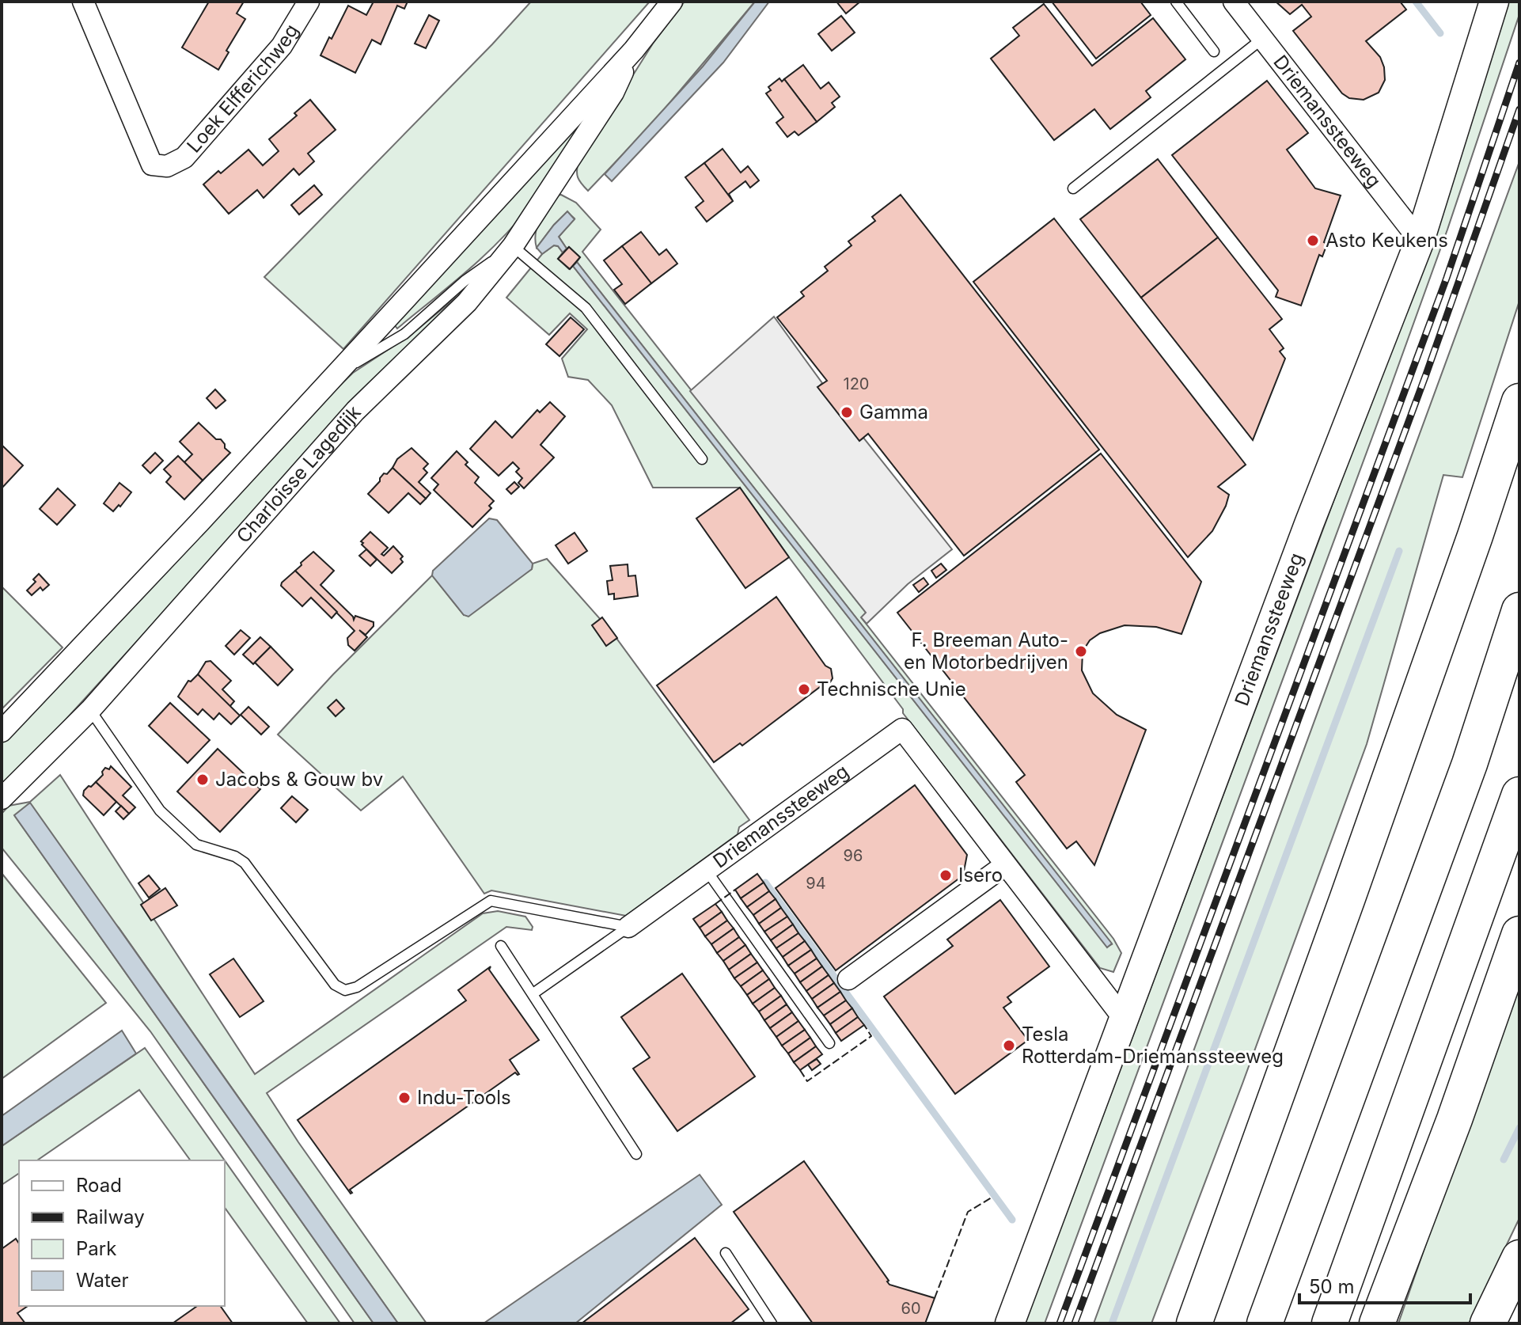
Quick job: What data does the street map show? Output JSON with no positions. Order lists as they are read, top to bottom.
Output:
{
  "streets": {
    "main road": ["Driemanssteeweg"],
    "street": ["Loek Elfferichweg", "Charloisse Lagedijk"]
  },
  "places": [
    "Asto Keukens",
    "Gamma",
    "F. Breeman Auto- en Motorbedrijven",
    "Technische Unie",
    "Jacobs & Gouw bv",
    "Isero",
    "Tesla Rotterdam-Driemanssteeweg",
    "Indu-Tools"
  ],
  "house_numbers": [
    "120",
    "96",
    "94",
    "60"
  ],
  "legend": [
    "Road",
    "Railway",
    "Park",
    "Water"
  ],
  "scale_bar": "50 m"
}
